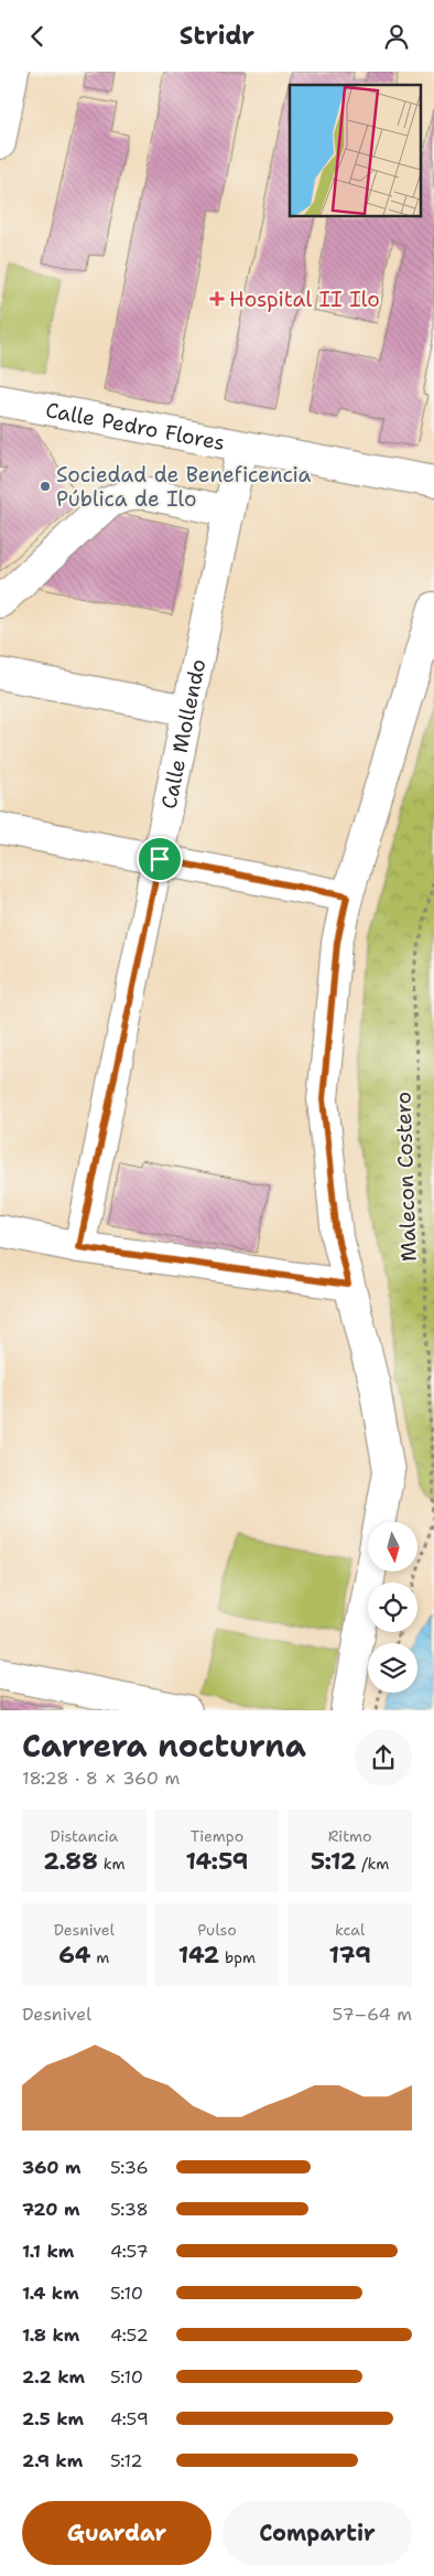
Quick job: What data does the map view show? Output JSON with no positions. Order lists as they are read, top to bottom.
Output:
{
  "streets": {
    "street": ["Calle Pedro Flores", "Calle Mollendo"],
    "path": ["Malecon Costero"]
  },
  "crossings": [
    ["Calle Pedro Flores", "Calle Mollendo"]
  ],
  "places": {
    "health": ["Hospital II Ilo"],
    "other": ["Sociedad de Beneficencia Pública de Ilo"]
  },
  "north": "bottom",
  "page": {
    "header": "Stridr",
    "heading": ["Carrera nocturna", "18:28 · 8 × 360 m"],
    "stats": [
      ["Distancia", "2.88 km"],
      ["Tiempo", "14:59"],
      ["Ritmo", "5:12 /km"],
      ["Desnivel", "64 m"],
      ["Pulso", "142 bpm"],
      ["kcal", "179"]
    ],
    "chart": ["Desnivel", "57–64 m"],
    "list": [
      {
        "name": "360 m",
        "note": "5:36"
      },
      {
        "name": "720 m",
        "note": "5:38"
      },
      {
        "name": "1.1 km",
        "note": "4:57"
      },
      {
        "name": "1.4 km",
        "note": "5:10"
      },
      {
        "name": "1.8 km",
        "note": "4:52"
      },
      {
        "name": "2.2 km",
        "note": "5:10"
      },
      {
        "name": "2.5 km",
        "note": "4:59"
      },
      {
        "name": "2.9 km",
        "note": "5:12"
      }
    ],
    "buttons": ["Guardar", "Compartir"]
  }
}
